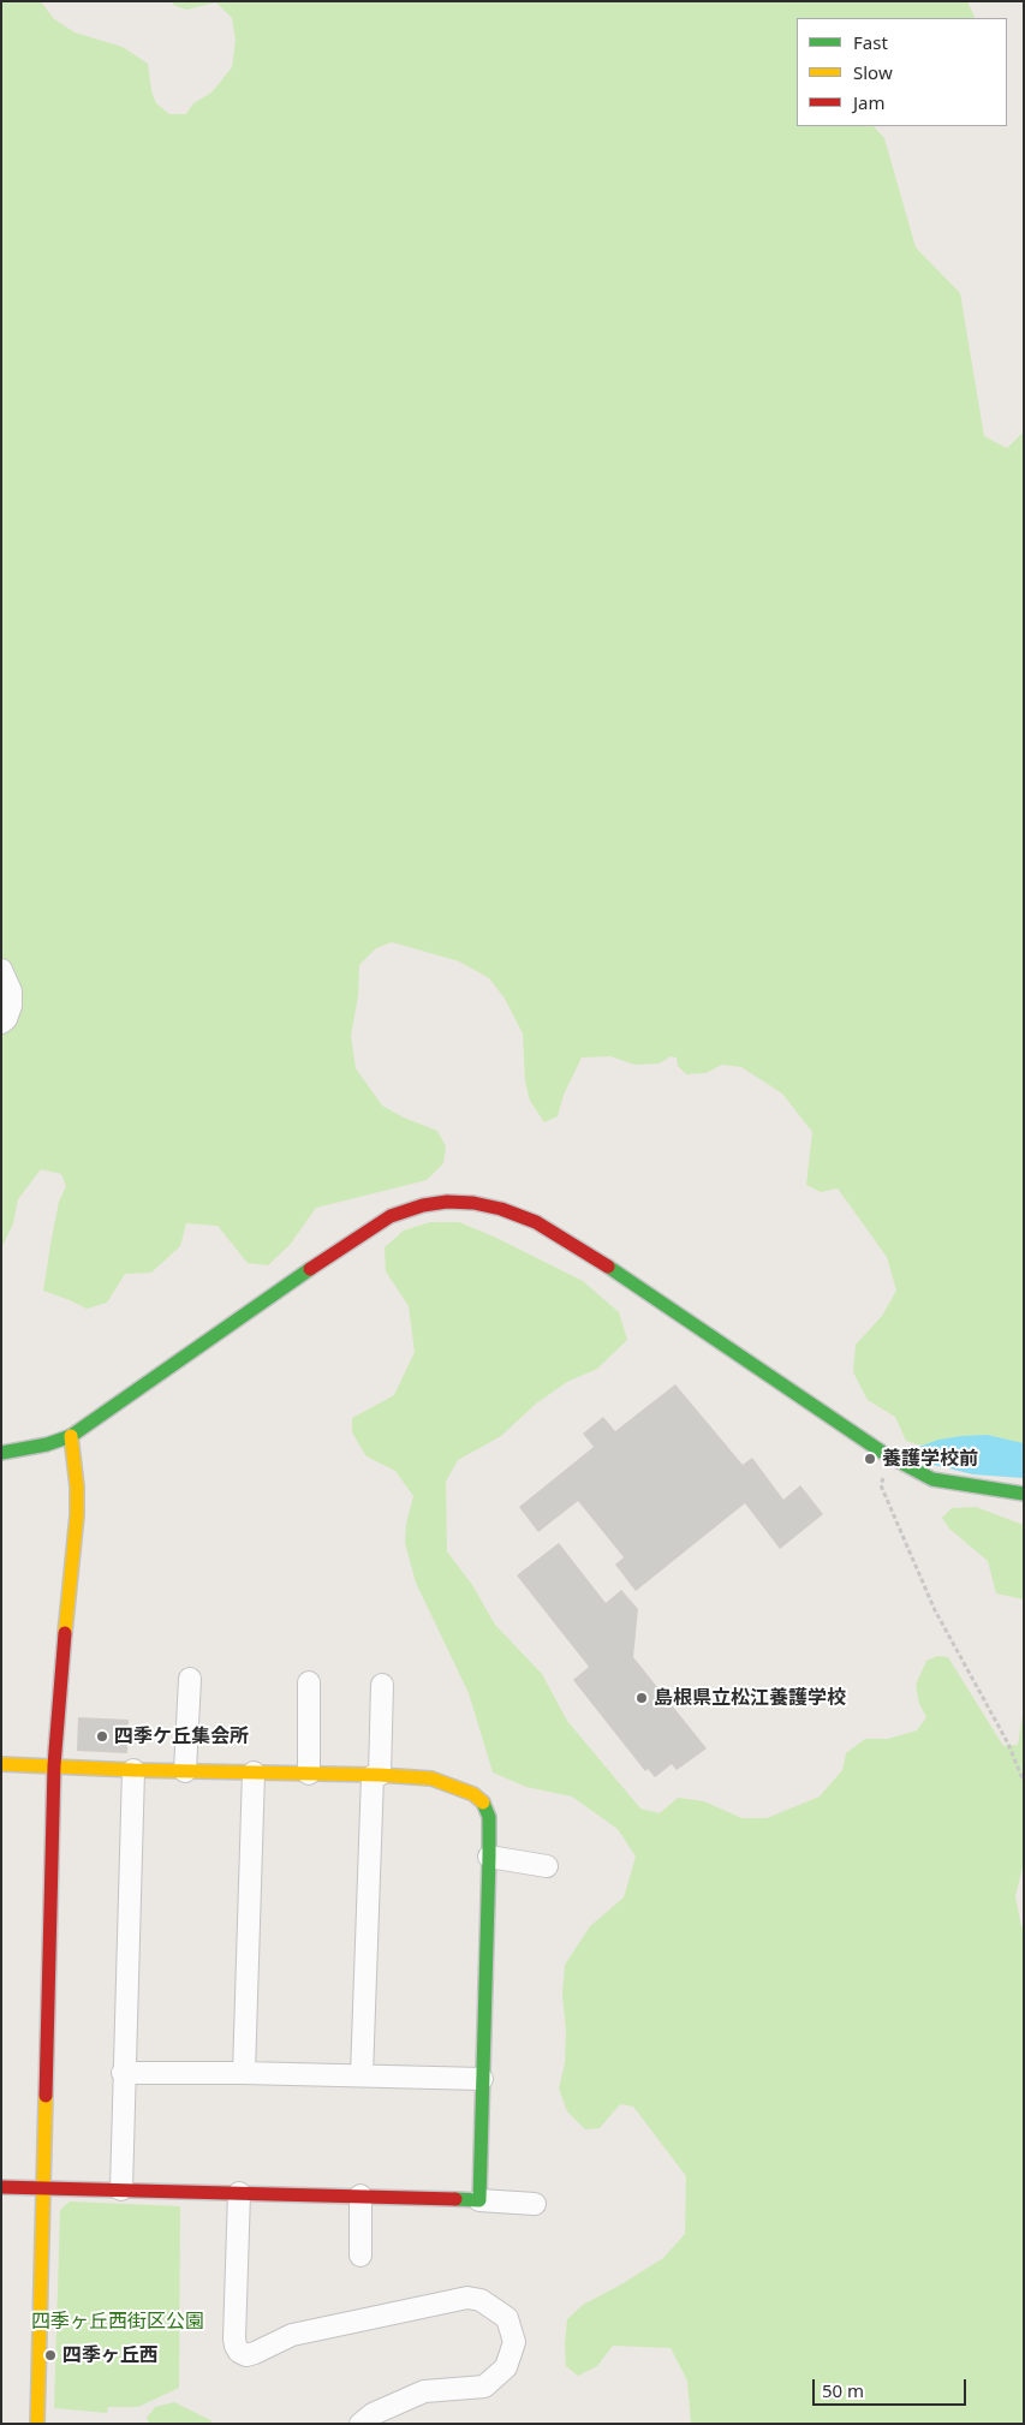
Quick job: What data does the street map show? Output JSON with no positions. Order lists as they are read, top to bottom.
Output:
{
  "parks": ["四季ヶ丘西街区公園"],
  "places": [
    "養護学校前",
    "島根県立松江養護学校",
    "四季ケ丘集会所",
    "四季ヶ丘西"
  ],
  "legend": ["Fast", "Slow", "Jam"],
  "scale_bar": "50 m"
}
